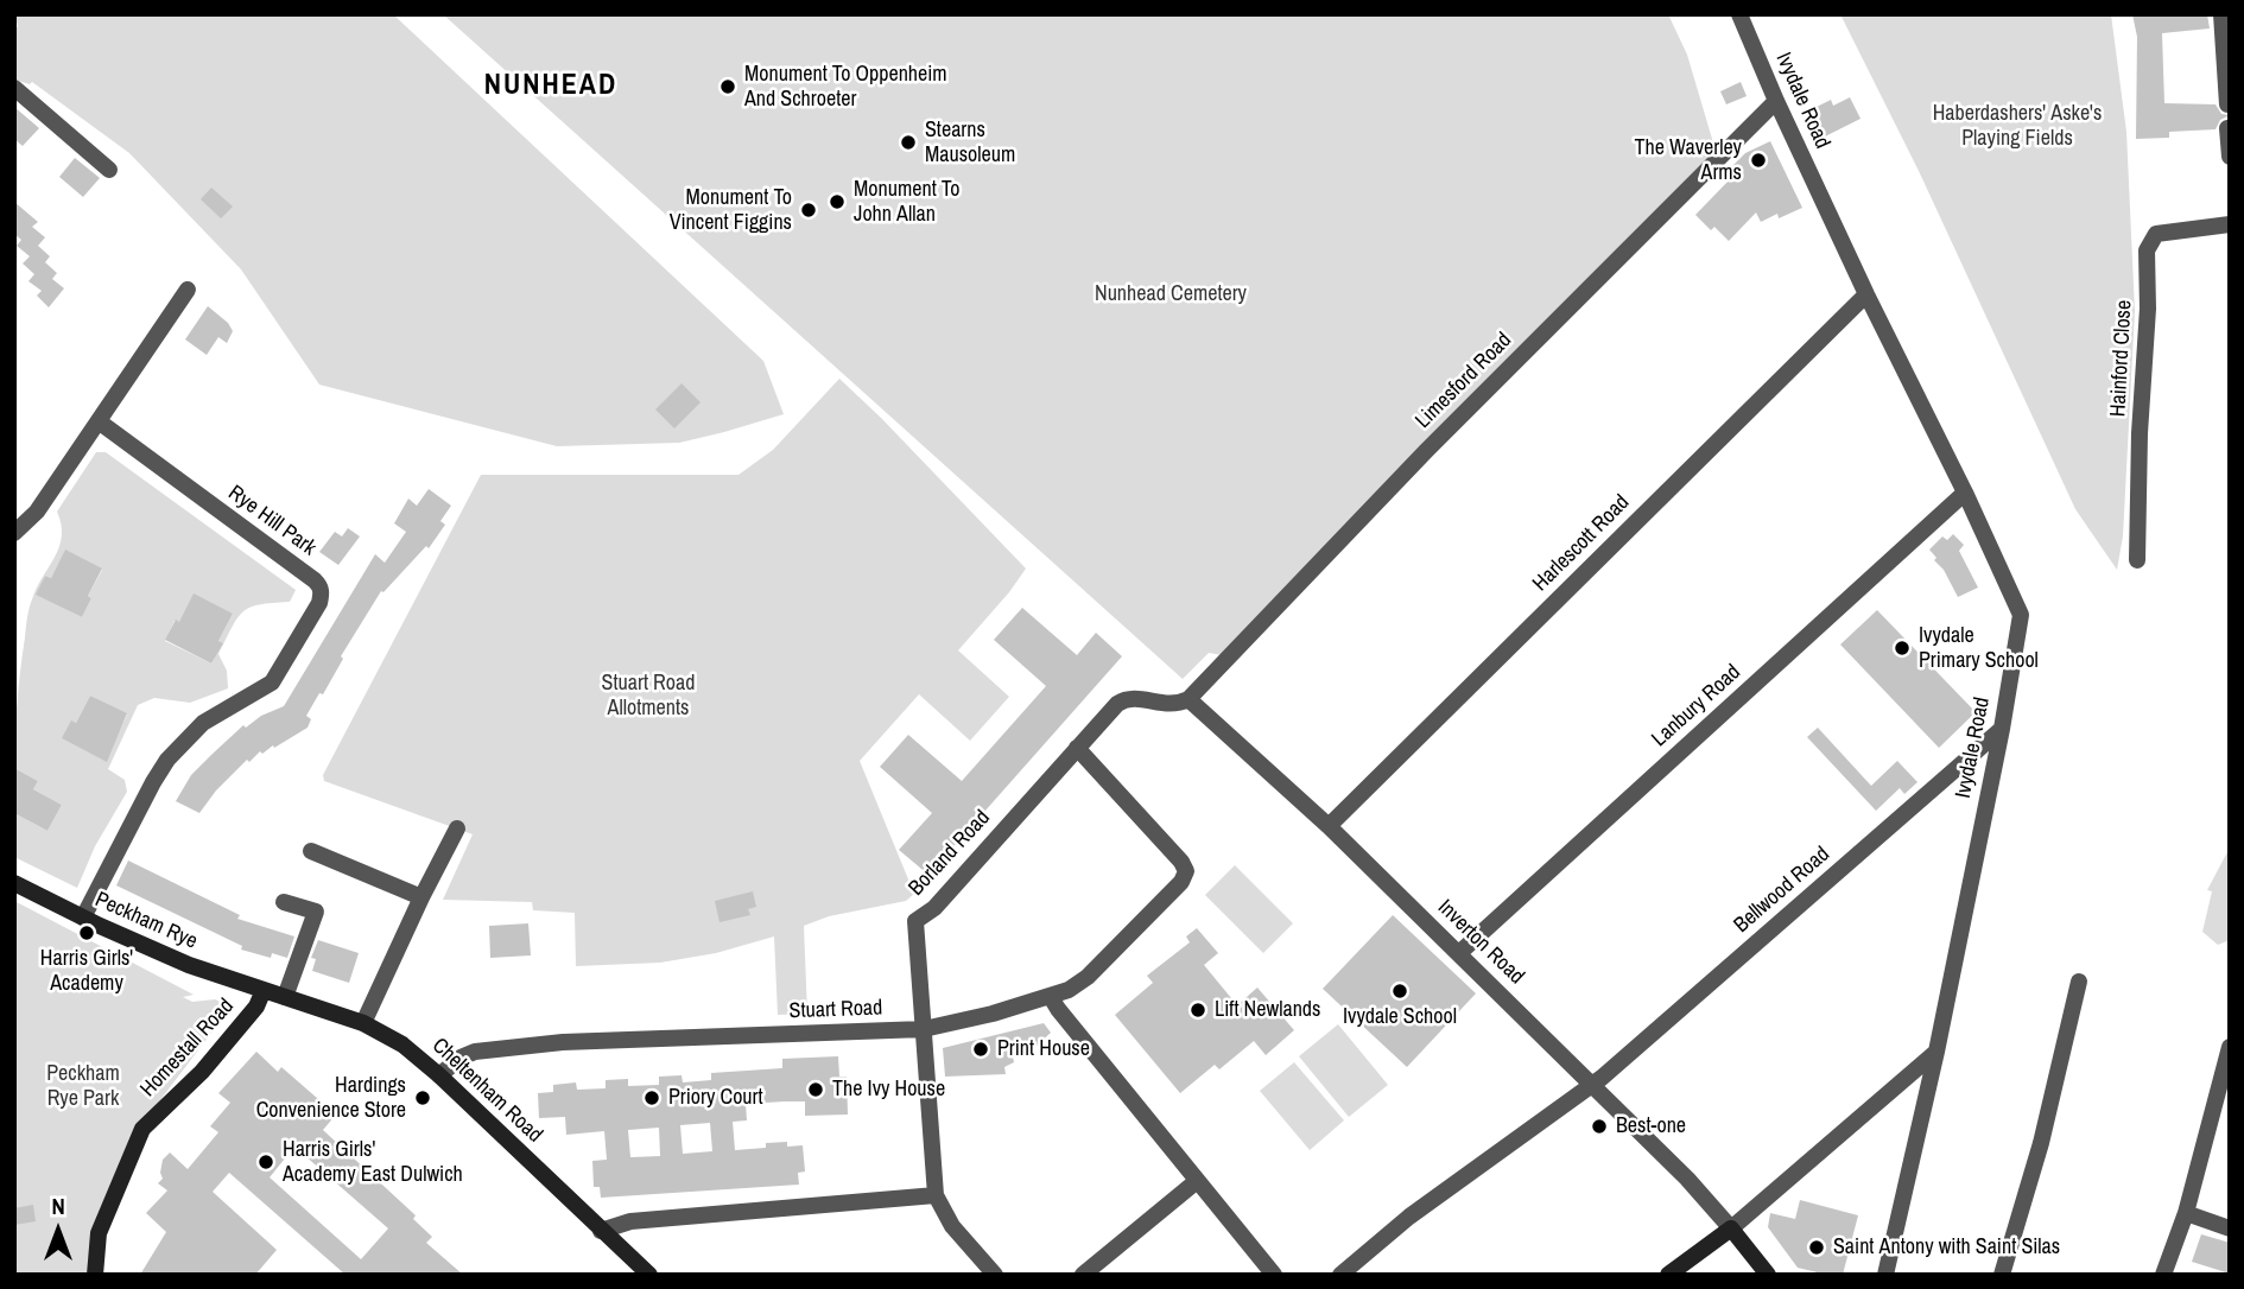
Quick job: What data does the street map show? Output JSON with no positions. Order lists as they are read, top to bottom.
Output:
{
  "streets": {
    "street": [
      "Ivydale Road",
      "Hainford Close",
      "Limesford Road",
      "Rye Hill Park",
      "Harlescott Road",
      "Lanbury Road",
      "Borland Road",
      "Bellwood Road",
      "Peckham Rye",
      "Inverton Road",
      "Stuart Road",
      "Homestall Road",
      "Cheltenham Road"
    ]
  },
  "crossings": [
    ["Ivydale Road", "Limesford Road"],
    ["Ivydale Road", "Harlescott Road"],
    ["Ivydale Road", "Lanbury Road"],
    ["Ivydale Road", "Bellwood Road"],
    ["Limesford Road", "Borland Road"],
    ["Limesford Road", "Inverton Road"],
    ["Rye Hill Park", "Peckham Rye"],
    ["Harlescott Road", "Inverton Road"],
    ["Lanbury Road", "Inverton Road"],
    ["Borland Road", "Inverton Road"],
    ["Borland Road", "Stuart Road"],
    ["Bellwood Road", "Inverton Road"],
    ["Peckham Rye", "Homestall Road"],
    ["Peckham Rye", "Cheltenham Road"],
    ["Stuart Road", "Cheltenham Road"],
    ["Homestall Road", "Cheltenham Road"]
  ],
  "districts": ["NUNHEAD"],
  "parks": [
    "Haberdashers' Aske's Playing Fields",
    "Nunhead Cemetery",
    "Stuart Road Allotments",
    "Peckham Rye Park"
  ],
  "places": [
    "Monument To Oppenheim And Schroeter",
    "Stearns Mausoleum",
    "The Waverley Arms",
    "Monument To John Allan",
    "Monument To Vincent Figgins",
    "Ivydale Primary School",
    "Harris Girls' Academy",
    "Ivydale School",
    "Lift Newlands",
    "Print House",
    "The Ivy House",
    "Hardings Convenience Store",
    "Priory Court",
    "Best-one",
    "Harris Girls' Academy East Dulwich",
    "Saint Antony with Saint Silas"
  ],
  "north": "top"
}
